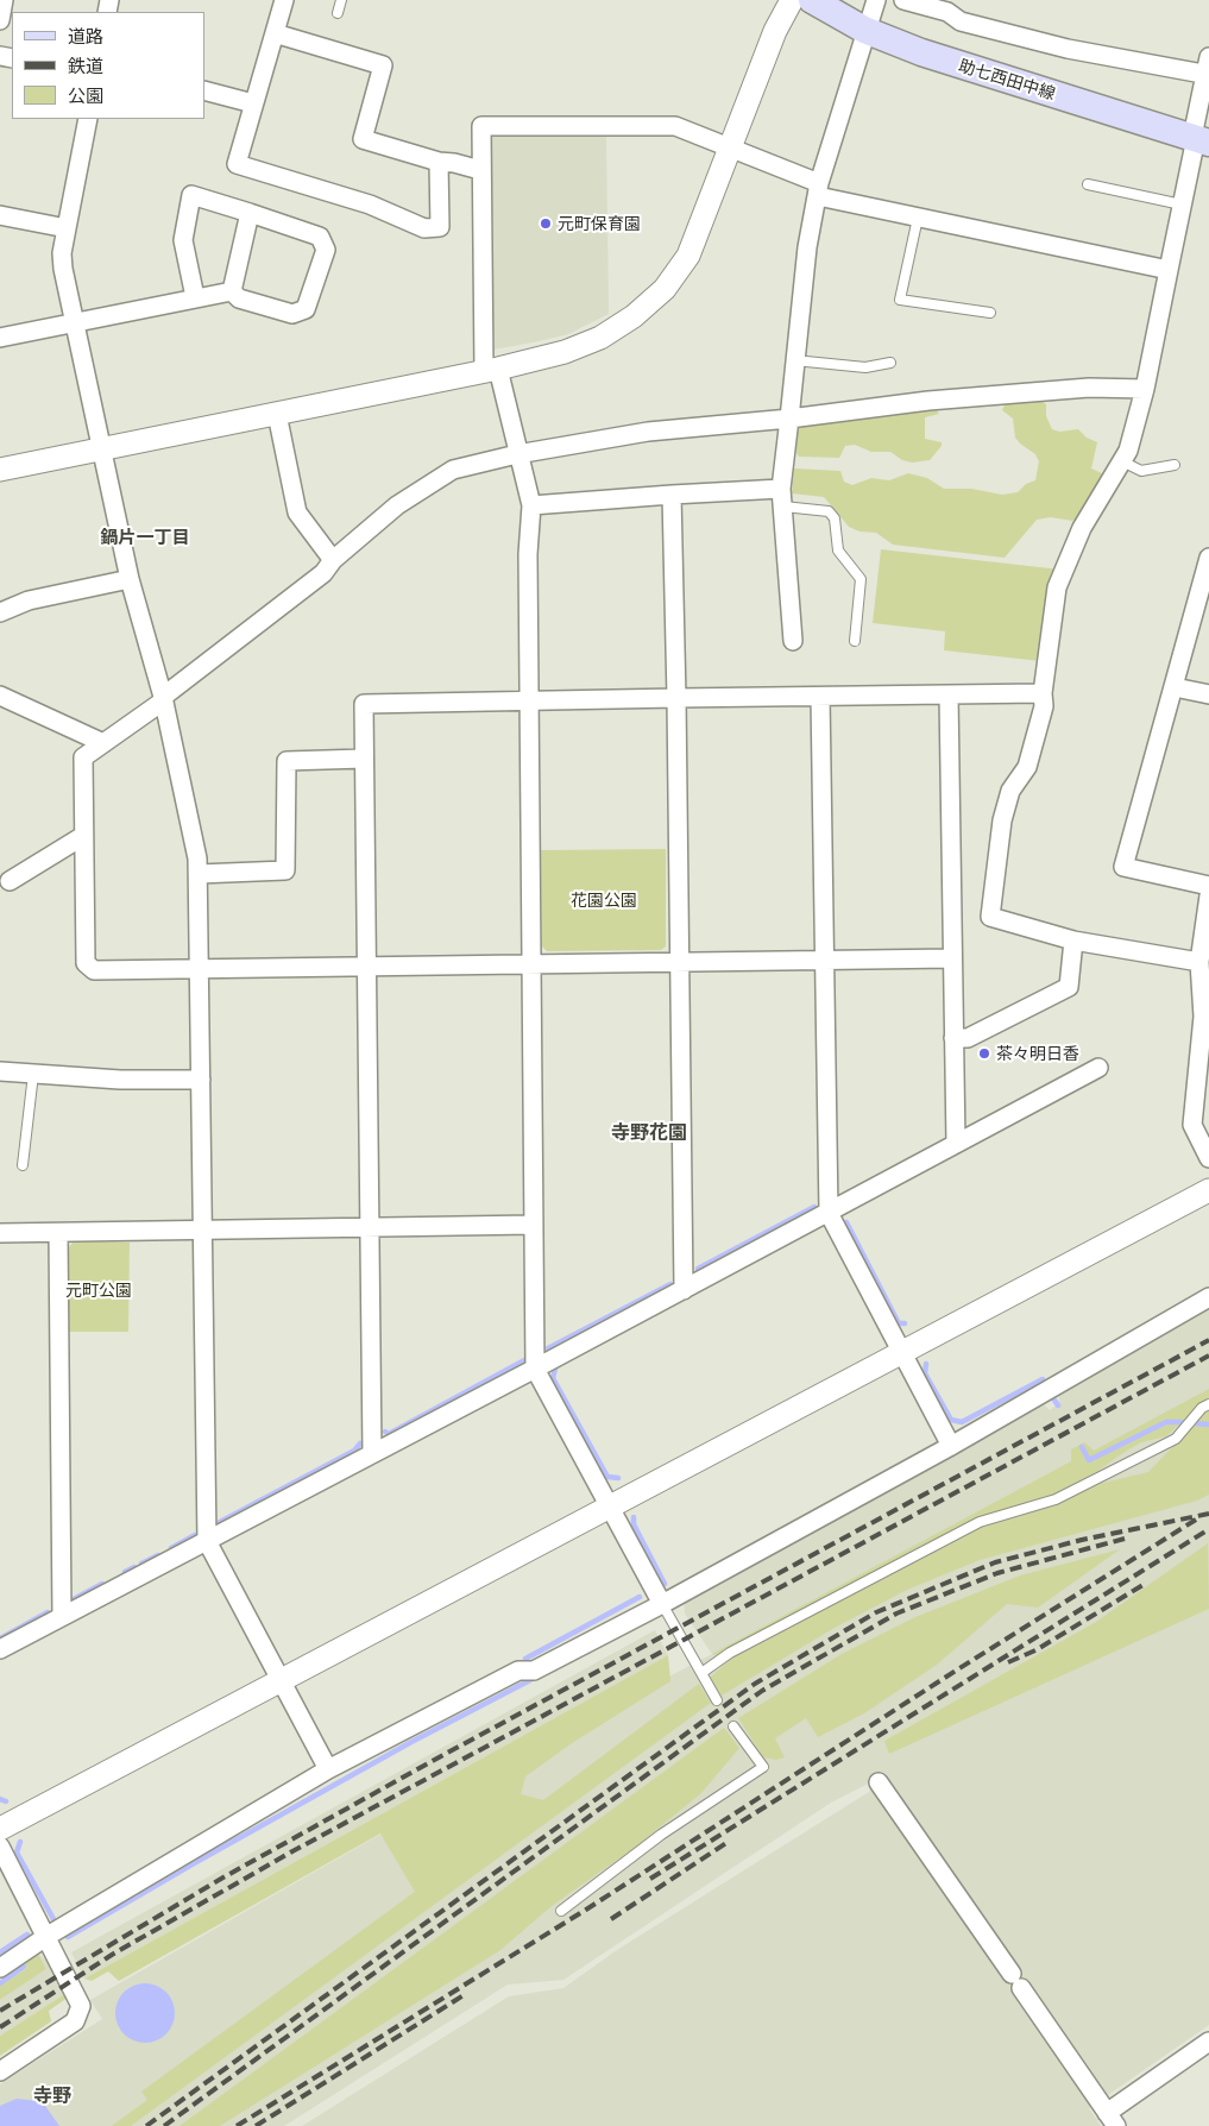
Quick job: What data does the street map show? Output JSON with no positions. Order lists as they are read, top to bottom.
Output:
{
  "streets": {
    "main road": ["助七西田中線"]
  },
  "districts": ["鍋片一丁目", "寺野花園", "寺野"],
  "parks": ["花園公園", "元町公園"],
  "places": ["元町保育園", "茶々明日香"],
  "legend": ["道路", "鉄道", "公園"]
}
